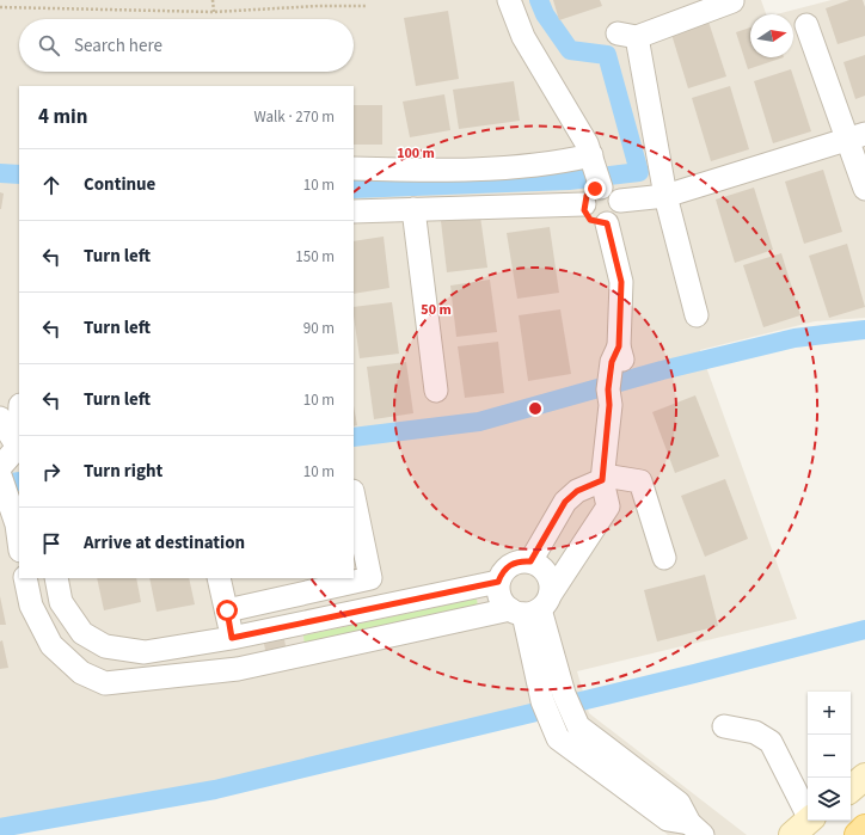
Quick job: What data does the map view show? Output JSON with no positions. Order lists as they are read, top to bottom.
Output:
{
  "north": "right",
  "page": {
    "search": "Search here",
    "heading": ["4 min", "Walk · 270 m"],
    "list": [
      ["Continue", "10 m"],
      ["Turn left", "150 m"],
      ["Turn left", "90 m"],
      ["Turn left", "10 m"],
      ["Turn right", "10 m"],
      "Arrive at destination"
    ],
    "map_buttons": ["+", "−"]
  },
  "rings": ["100 m", "50 m"]
}
